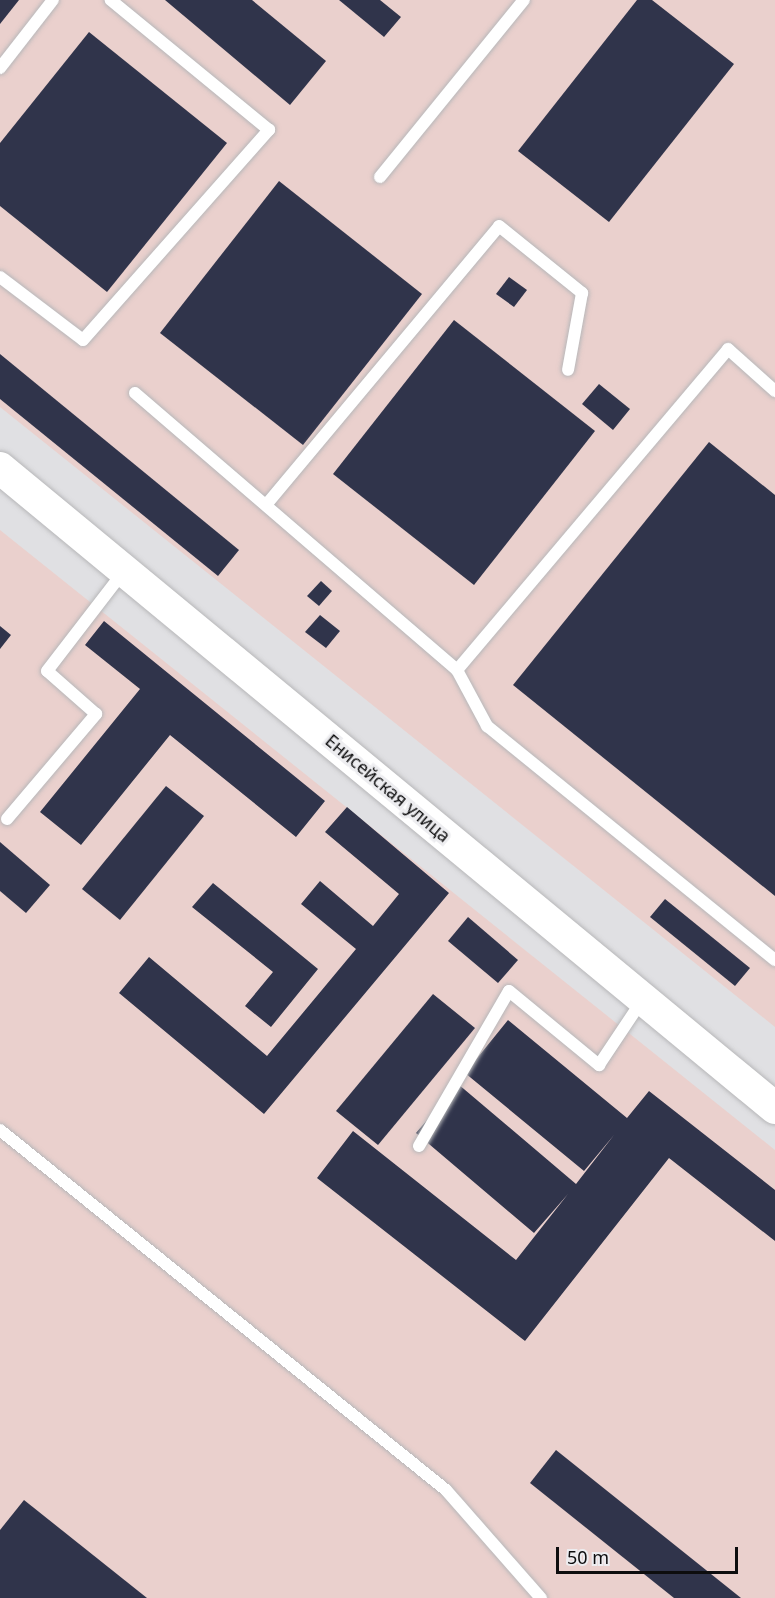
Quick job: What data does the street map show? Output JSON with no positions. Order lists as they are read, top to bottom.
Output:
{
  "streets": {
    "street": ["Енисейская улица"]
  },
  "scale_bar": "50 m"
}
